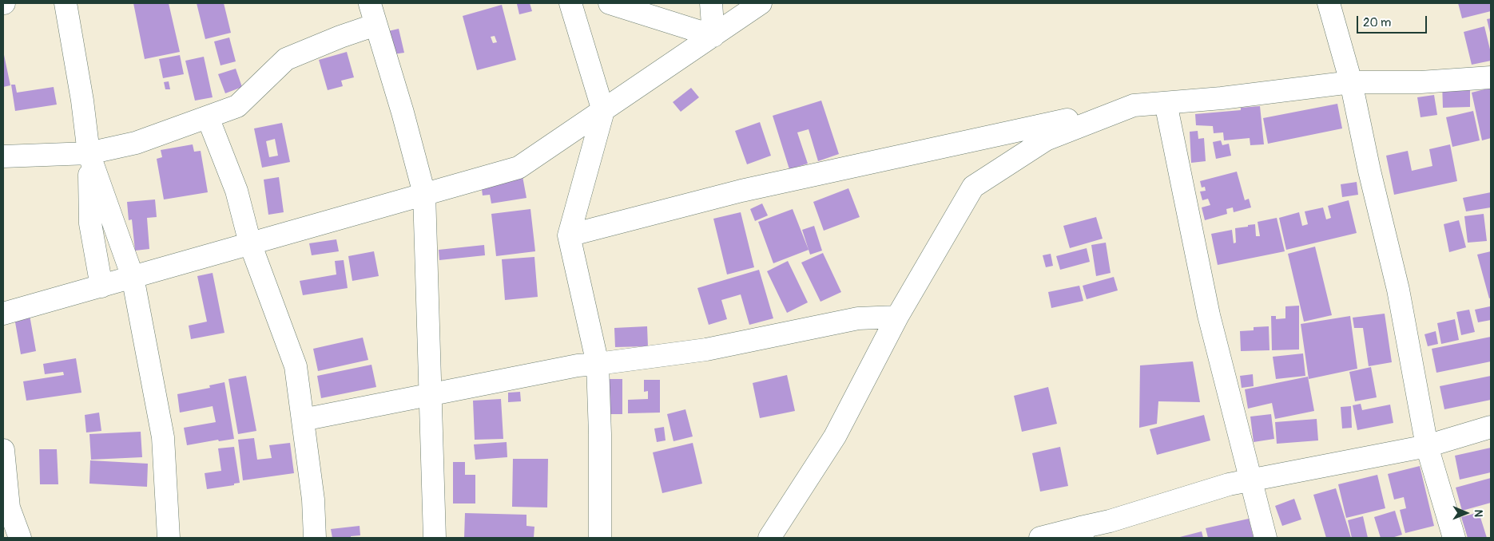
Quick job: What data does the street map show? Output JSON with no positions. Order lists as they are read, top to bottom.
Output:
{
  "scale_bar": "20 m",
  "north": "right"
}
